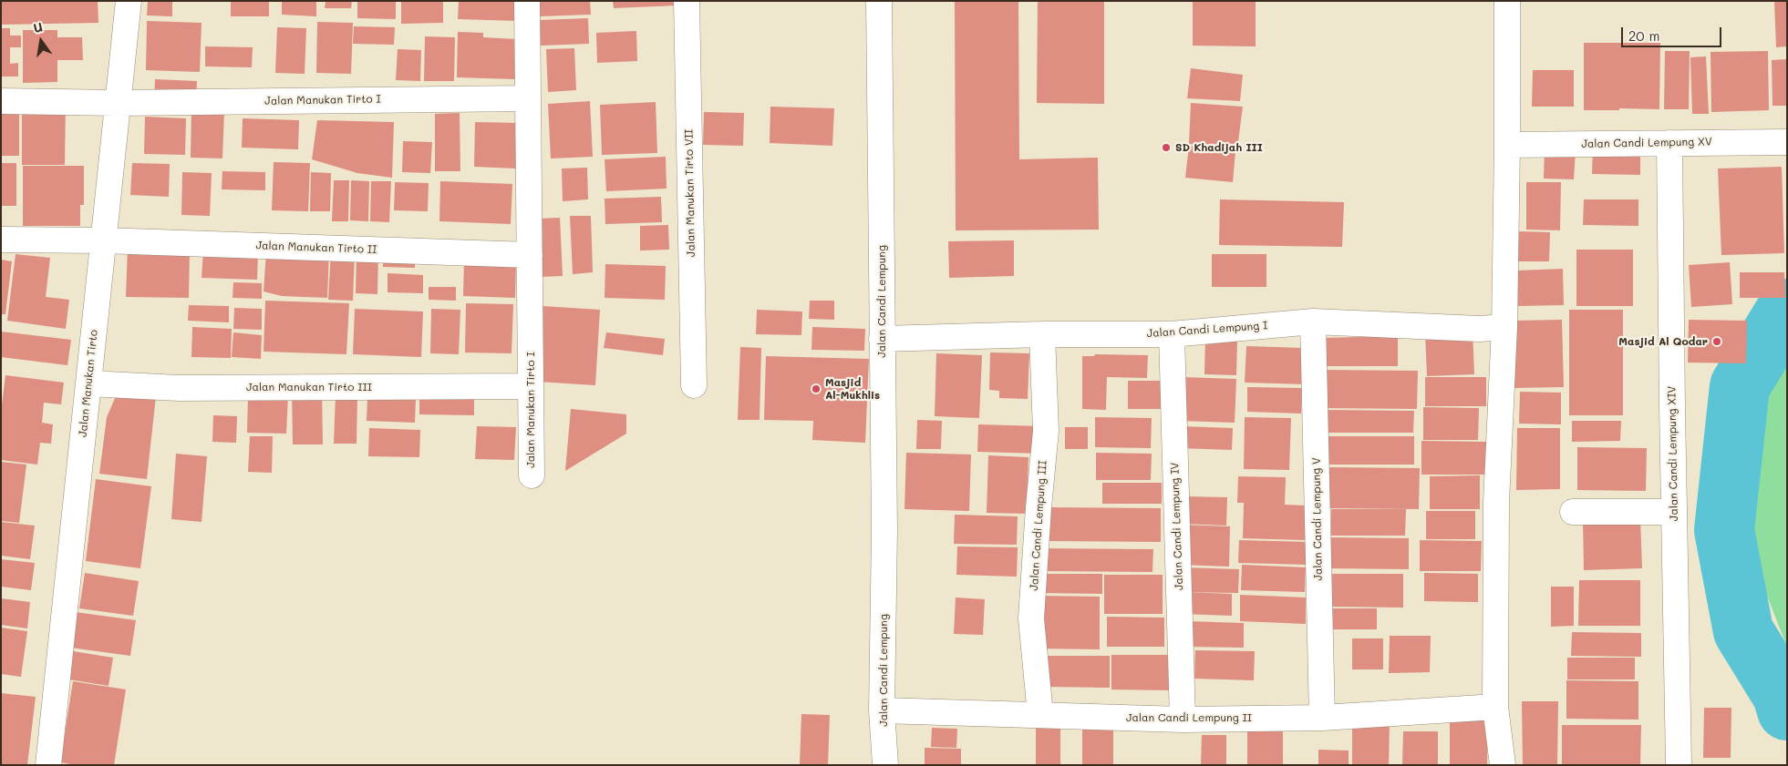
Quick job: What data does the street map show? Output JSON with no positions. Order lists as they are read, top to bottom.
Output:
{
  "streets": {
    "street": [
      "Jalan Manukan Tirto I",
      "Jalan Candi Lempung XV",
      "Jalan Manukan Tirto VII",
      "Jalan Manukan Tirto II",
      "Jalan Candi Lempung",
      "Jalan Candi Lempung I",
      "Jalan Manukan Tirto",
      "Jalan Manukan Tirto III",
      "Jalan Candi Lempung XIV",
      "Jalan Candi Lempung V",
      "Jalan Candi Lempung III",
      "Jalan Candi Lempung IV",
      "Jalan Candi Lempung II"
    ]
  },
  "crossings": [
    ["Jalan Manukan Tirto I", "Jalan Manukan Tirto II"],
    ["Jalan Manukan Tirto I", "Jalan Manukan Tirto"],
    ["Jalan Manukan Tirto I", "Jalan Manukan Tirto III"],
    ["Jalan Candi Lempung XV", "Jalan Candi Lempung XIV"],
    ["Jalan Manukan Tirto II", "Jalan Manukan Tirto"],
    ["Jalan Candi Lempung", "Jalan Candi Lempung I"],
    ["Jalan Candi Lempung", "Jalan Candi Lempung II"],
    ["Jalan Candi Lempung I", "Jalan Candi Lempung V"],
    ["Jalan Candi Lempung I", "Jalan Candi Lempung III"],
    ["Jalan Candi Lempung I", "Jalan Candi Lempung IV"],
    ["Jalan Manukan Tirto", "Jalan Manukan Tirto III"],
    ["Jalan Candi Lempung V", "Jalan Candi Lempung II"],
    ["Jalan Candi Lempung III", "Jalan Candi Lempung II"],
    ["Jalan Candi Lempung IV", "Jalan Candi Lempung II"]
  ],
  "places": ["SD Khadijah III", "Masjid Al Qodar", "Masjid Al-Mukhlis"],
  "scale_bar": "20 m",
  "north": "top"
}
